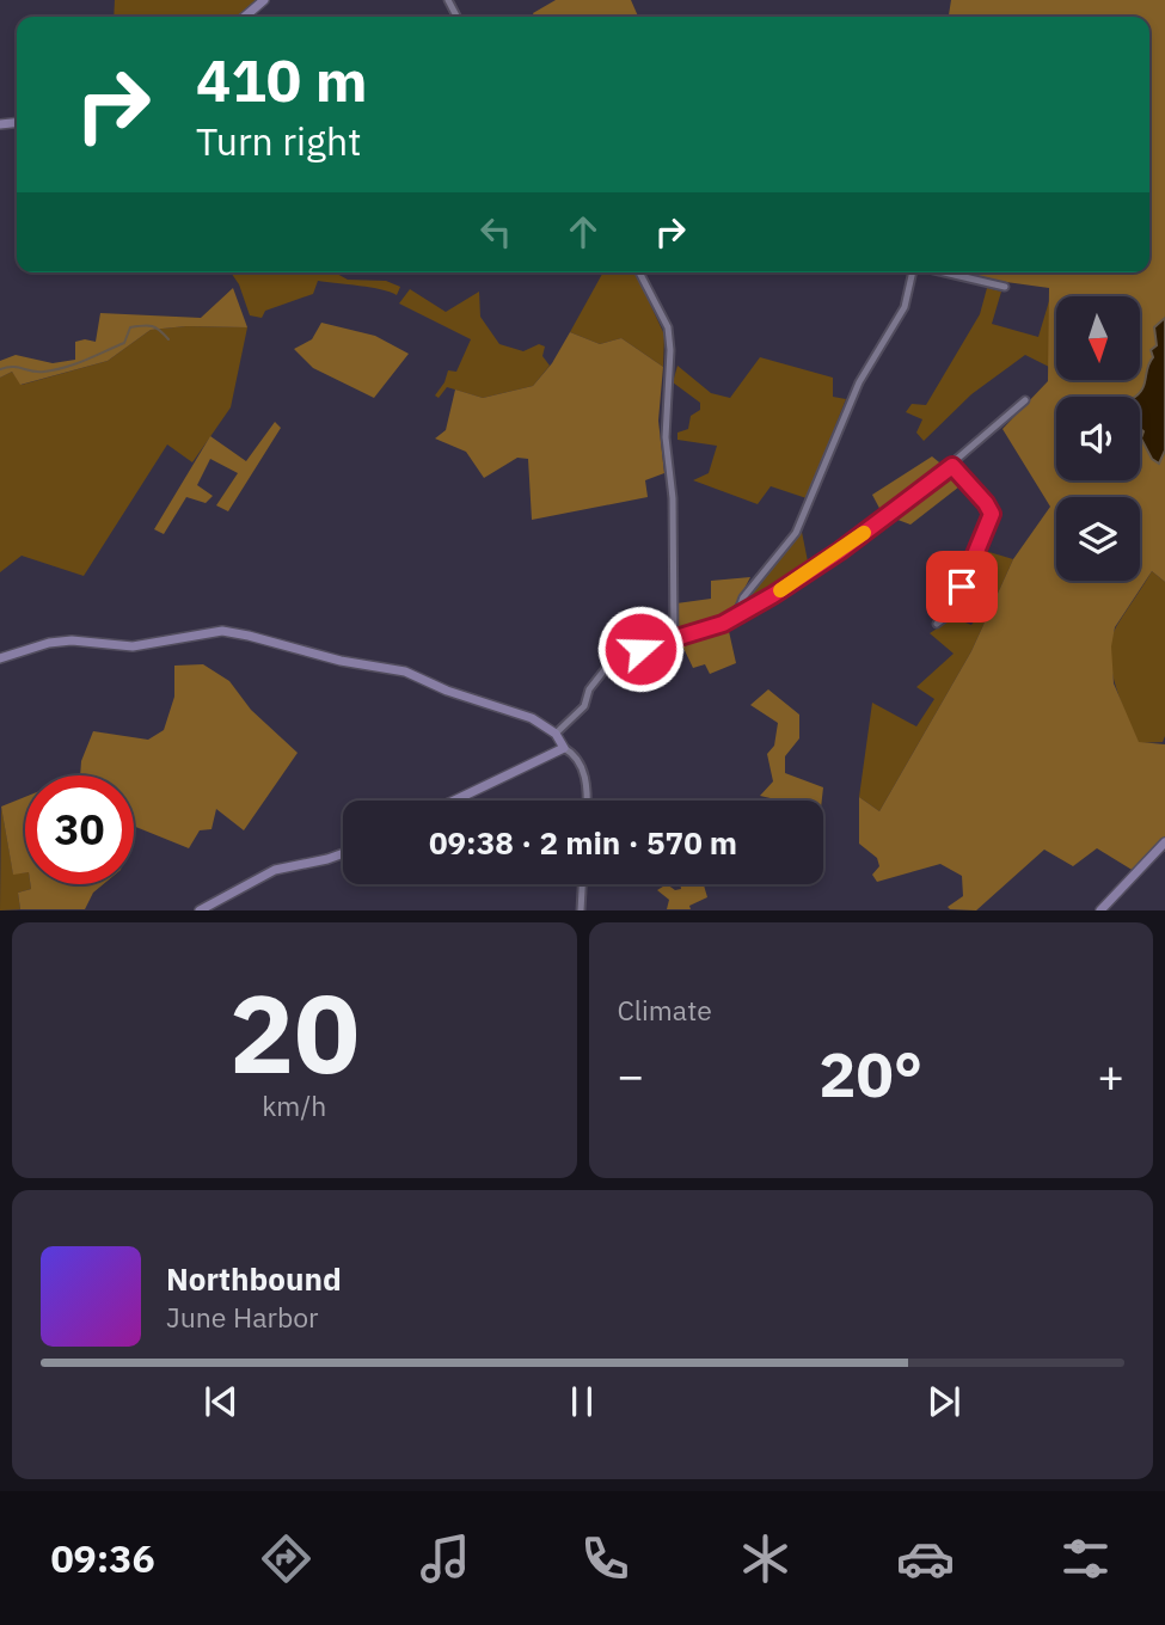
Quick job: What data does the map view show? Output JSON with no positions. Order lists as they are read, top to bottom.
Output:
{
  "north": "bottom",
  "page": {
    "turn": ["410 m", "Turn right"],
    "limit": "30",
    "trip": "09:38 · 2 min · 570 m",
    "tile": [
      ["20", "km/h"],
      "Climate"
    ],
    "heat": ["−", "20°", "+"],
    "song": ["Northbound", "June Harbor"],
    "tabs": "09:36"
  }
}
